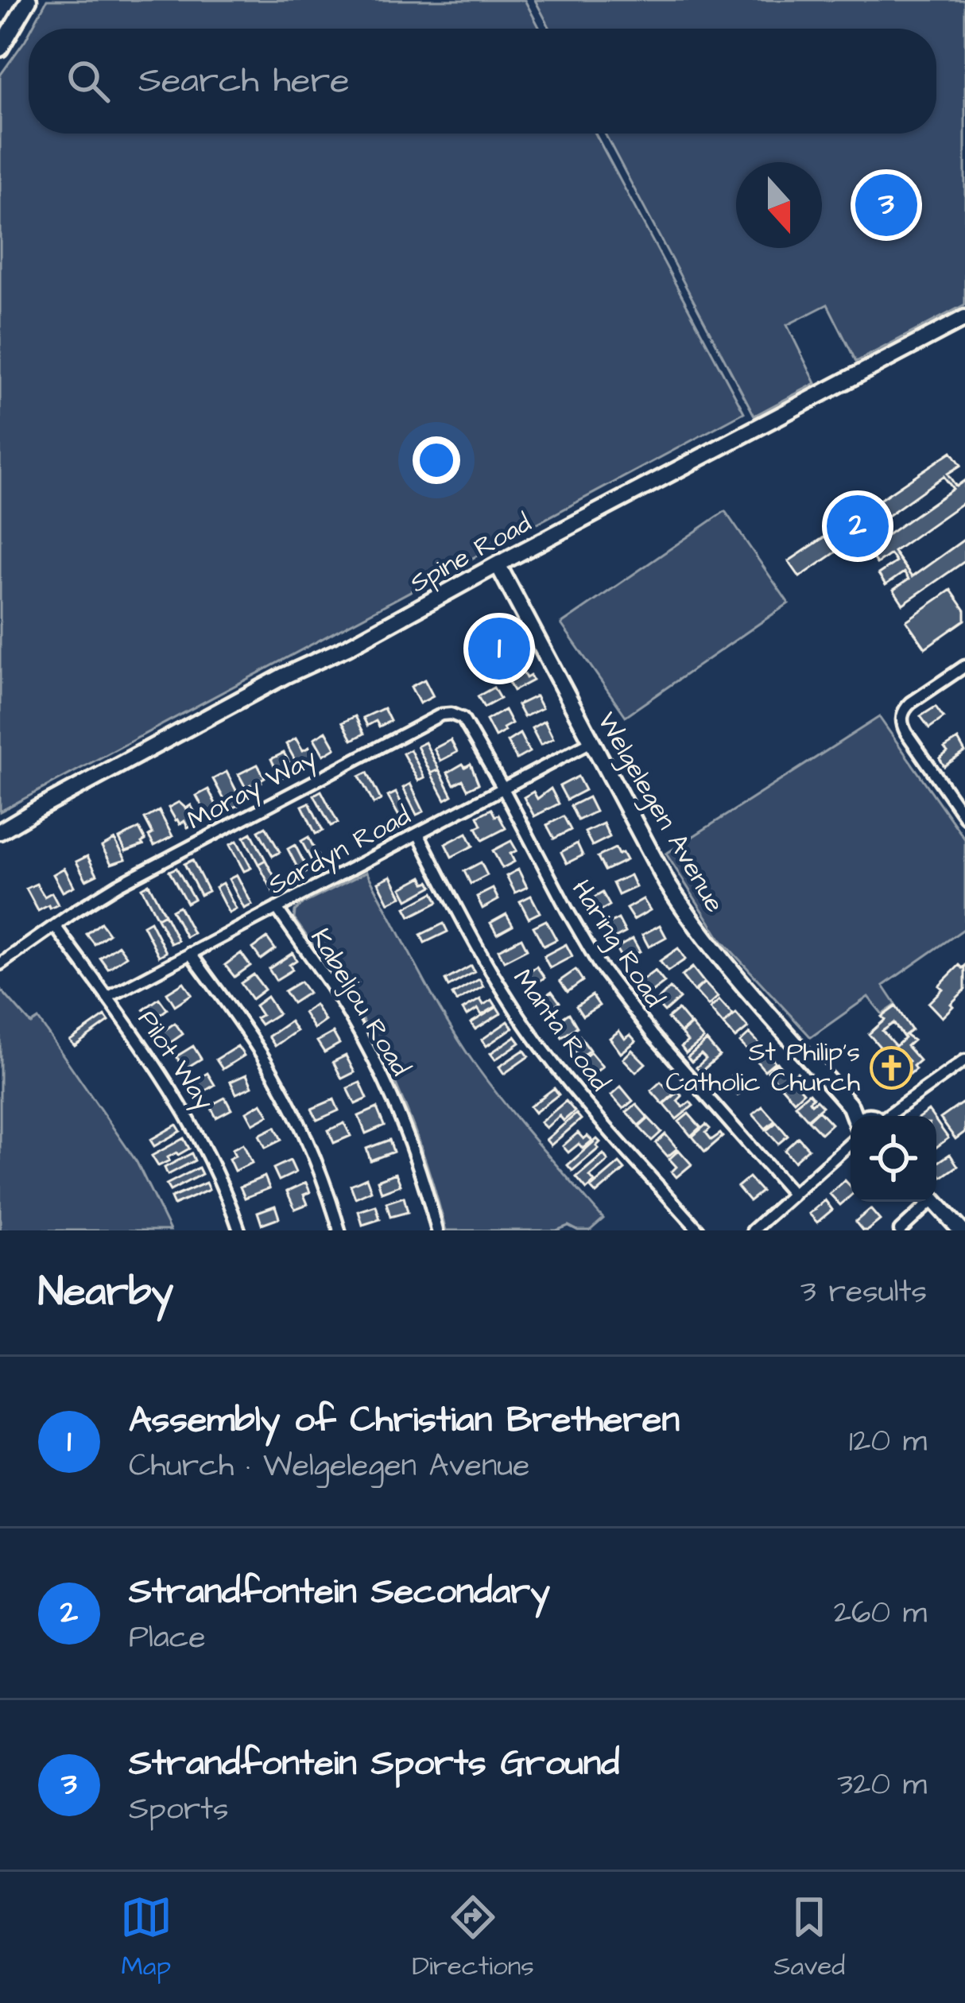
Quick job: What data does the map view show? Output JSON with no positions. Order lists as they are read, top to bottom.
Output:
{
  "streets": {
    "main road": ["Spine Road", "Welgelegen Avenue"],
    "street": [
      "Moray Way",
      "Sardyn Road",
      "Haring Road",
      "Kabeljou Road",
      "Manta Road",
      "Pilot Way"
    ]
  },
  "crossings": [
    ["Spine Road", "Welgelegen Avenue"],
    ["Moray Way", "Sardyn Road"],
    ["Moray Way", "Haring Road"],
    ["Moray Way", "Pilot Way"],
    ["Welgelegen Avenue", "Sardyn Road"],
    ["Sardyn Road", "Haring Road"],
    ["Sardyn Road", "Kabeljou Road"],
    ["Sardyn Road", "Manta Road"],
    ["Sardyn Road", "Pilot Way"]
  ],
  "places": {
    "church": ["St Philip's Catholic Church"]
  },
  "north": "bottom",
  "page": {
    "search": "Search here",
    "pins": ["3", "2", "1"],
    "heading": ["Nearby", "3 results"],
    "list": [
      {
        "mark": "1",
        "name": "Assembly of Christian Bretheren",
        "note": "Church · Welgelegen Avenue",
        "value": "120 m"
      },
      {
        "mark": "2",
        "name": "Strandfontein Secondary",
        "note": "Place",
        "value": "260 m"
      },
      {
        "mark": "3",
        "name": "Strandfontein Sports Ground",
        "note": "Sports",
        "value": "320 m"
      }
    ],
    "nav": ["Map", "Directions", "Saved"]
  }
}
